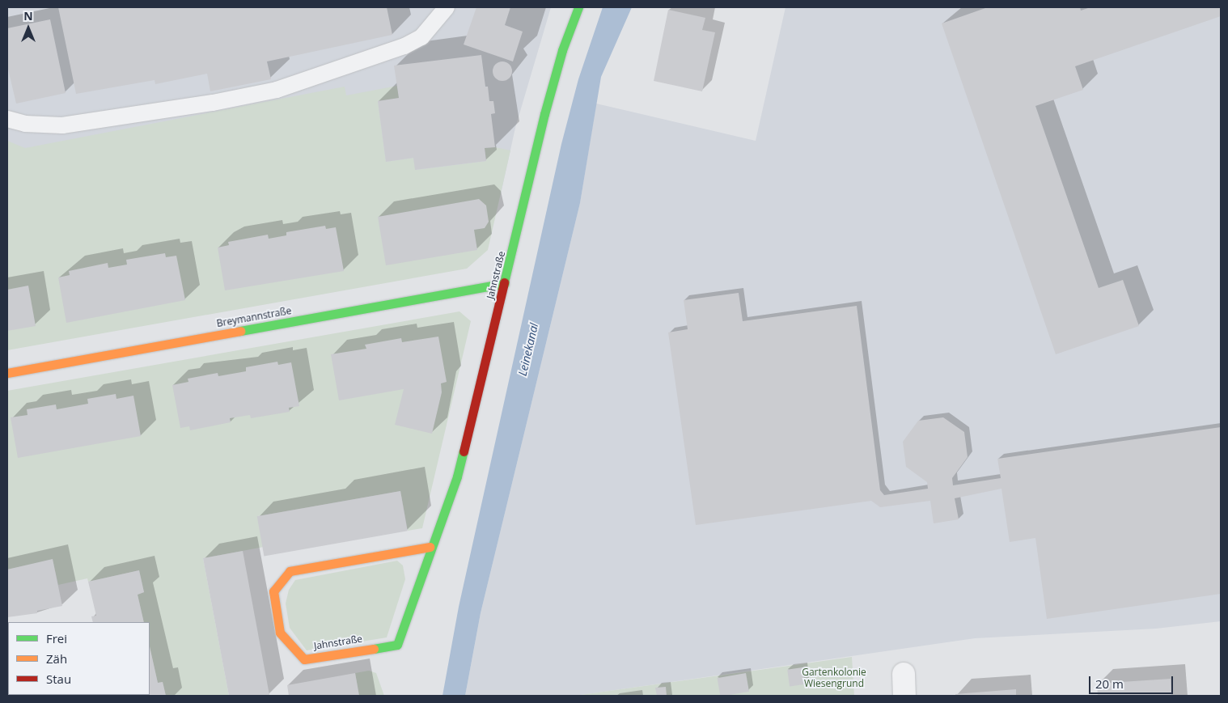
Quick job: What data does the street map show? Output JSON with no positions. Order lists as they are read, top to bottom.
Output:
{
  "streets": {
    "street": ["Jahnstraße", "Breymannstraße"]
  },
  "crossings": [
    ["Jahnstraße", "Breymannstraße"]
  ],
  "water": ["Leinekanal"],
  "parks": ["Gartenkolonie Wiesengrund"],
  "legend": ["Frei", "Zäh", "Stau"],
  "scale_bar": "20 m",
  "north": "top"
}
